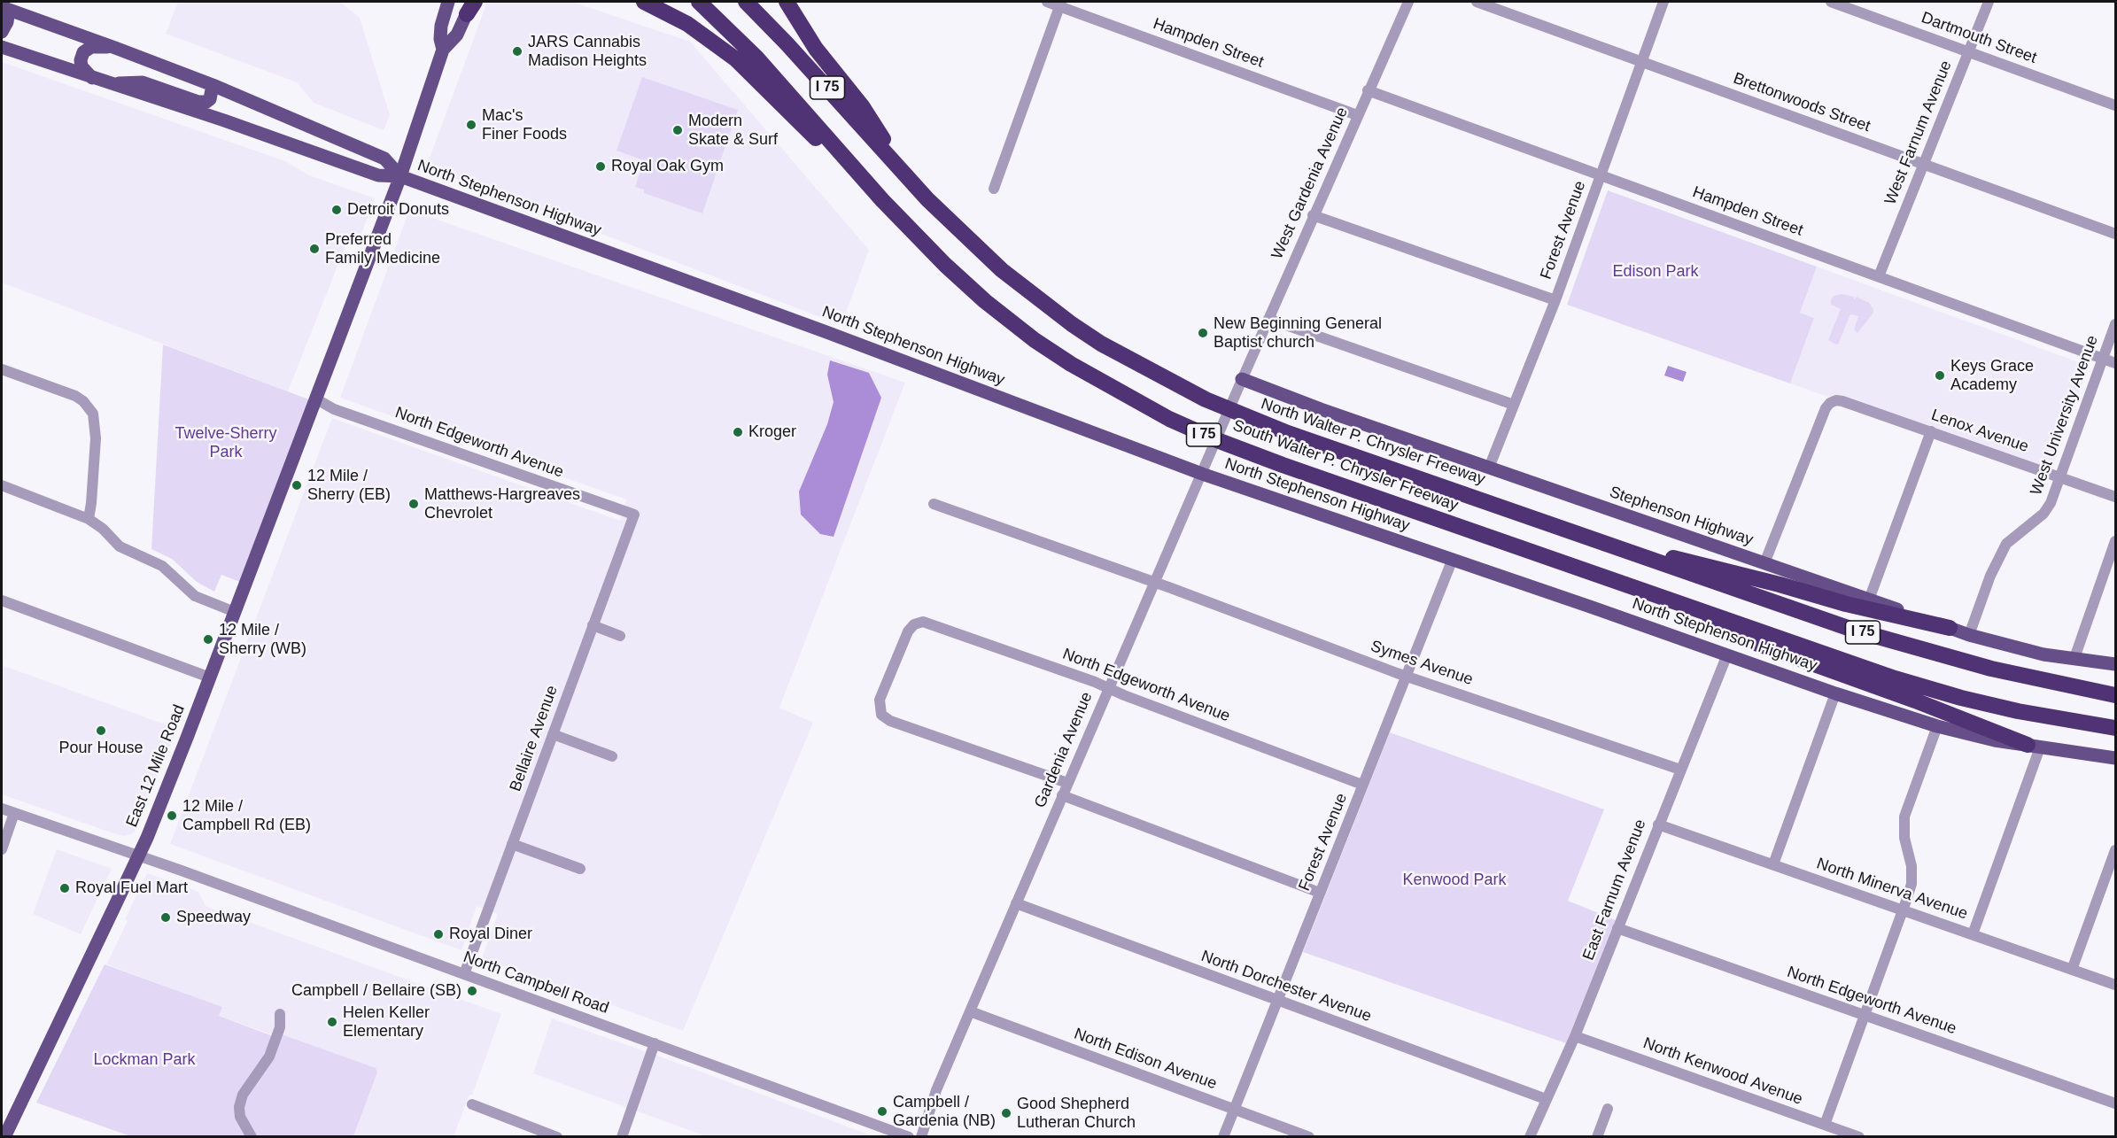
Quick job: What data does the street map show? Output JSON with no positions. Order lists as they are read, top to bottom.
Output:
{
  "streets": {
    "highway": ["I 75", "North Walter P. Chrysler Freeway", "South Walter P. Chrysler Freeway"],
    "main road": ["North Stephenson Highway", "Stephenson Highway", "East 12 Mile Road"],
    "street": [
      "Dartmouth Street",
      "Hampden Street",
      "Brettonwoods Street",
      "West Farnum Avenue",
      "West Gardenia Avenue",
      "Forest Avenue",
      "West University Avenue",
      "Lenox Avenue",
      "North Edgeworth Avenue",
      "Symes Avenue",
      "Bellaire Avenue",
      "Gardenia Avenue",
      "North Minerva Avenue",
      "East Farnum Avenue",
      "North Campbell Road",
      "North Dorchester Avenue",
      "North Edison Avenue",
      "North Kenwood Avenue"
    ]
  },
  "crossings": [
    ["Dartmouth Street", "West Farnum Avenue"],
    ["Hampden Street", "West Farnum Avenue"],
    ["Hampden Street", "West Gardenia Avenue"],
    ["Hampden Street", "Forest Avenue"],
    ["Hampden Street", "West University Avenue"],
    ["Brettonwoods Street", "West Farnum Avenue"],
    ["Brettonwoods Street", "Forest Avenue"],
    ["West Gardenia Avenue", "Stephenson Highway"],
    ["West Gardenia Avenue", "Gardenia Avenue"],
    ["North Stephenson Highway", "Forest Avenue"],
    ["North Stephenson Highway", "Gardenia Avenue"],
    ["North Stephenson Highway", "East 12 Mile Road"],
    ["North Stephenson Highway", "East Farnum Avenue"],
    ["Forest Avenue", "North Edgeworth Avenue"],
    ["Forest Avenue", "Stephenson Highway"],
    ["Forest Avenue", "Symes Avenue"],
    ["Forest Avenue", "North Dorchester Avenue"],
    ["Forest Avenue", "North Edison Avenue"],
    ["West University Avenue", "Lenox Avenue"],
    ["West University Avenue", "Stephenson Highway"],
    ["Lenox Avenue", "Stephenson Highway"],
    ["North Edgeworth Avenue", "Bellaire Avenue"],
    ["North Edgeworth Avenue", "Gardenia Avenue"],
    ["North Edgeworth Avenue", "East 12 Mile Road"],
    ["North Edgeworth Avenue", "East Farnum Avenue"],
    ["Stephenson Highway", "Gardenia Avenue"],
    ["Symes Avenue", "Gardenia Avenue"],
    ["Symes Avenue", "East Farnum Avenue"],
    ["Bellaire Avenue", "North Campbell Road"],
    ["Gardenia Avenue", "North Dorchester Avenue"],
    ["Gardenia Avenue", "North Edison Avenue"],
    ["East 12 Mile Road", "North Campbell Road"],
    ["North Minerva Avenue", "East Farnum Avenue"],
    ["East Farnum Avenue", "North Dorchester Avenue"],
    ["East Farnum Avenue", "North Kenwood Avenue"]
  ],
  "parks": [
    "Edison Park",
    "Twelve-Sherry Park",
    "Kenwood Park",
    "Lockman Park"
  ],
  "places": [
    "JARS Cannabis Madison Heights",
    "Mac's Finer Foods",
    "Modern Skate & Surf",
    "Royal Oak Gym",
    "Detroit Donuts",
    "Preferred Family Medicine",
    "New Beginning General Baptist church",
    "Keys Grace Academy",
    "Kroger",
    "12 Mile / Sherry (EB)",
    "Matthews-Hargreaves Chevrolet",
    "12 Mile / Sherry (WB)",
    "Pour House",
    "12 Mile / Campbell Rd (EB)",
    "Royal Fuel Mart",
    "Speedway",
    "Royal Diner",
    "Campbell / Bellaire (SB)",
    "Helen Keller Elementary",
    "Campbell / Gardenia (NB)",
    "Good Shepherd Lutheran Church"
  ]
}
